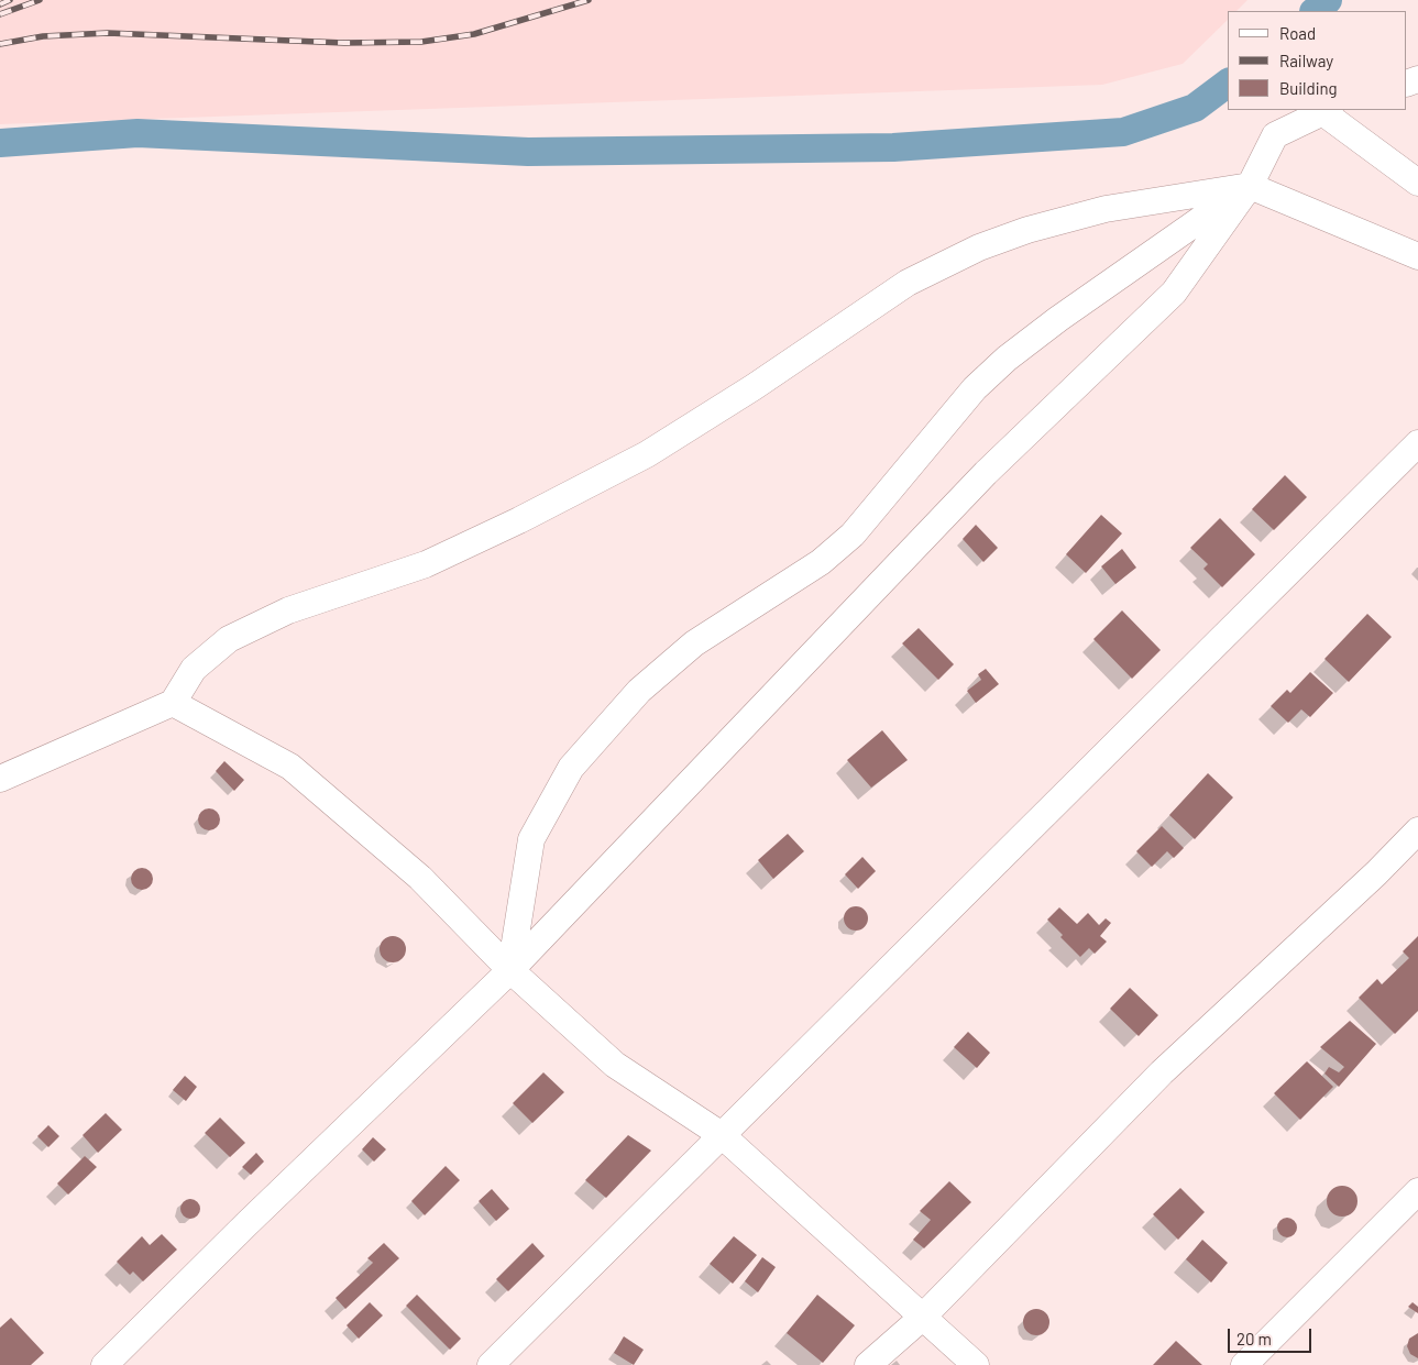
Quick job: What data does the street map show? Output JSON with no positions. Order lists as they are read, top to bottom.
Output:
{
  "legend": ["Road", "Railway", "Building"],
  "scale_bar": "20 m"
}
